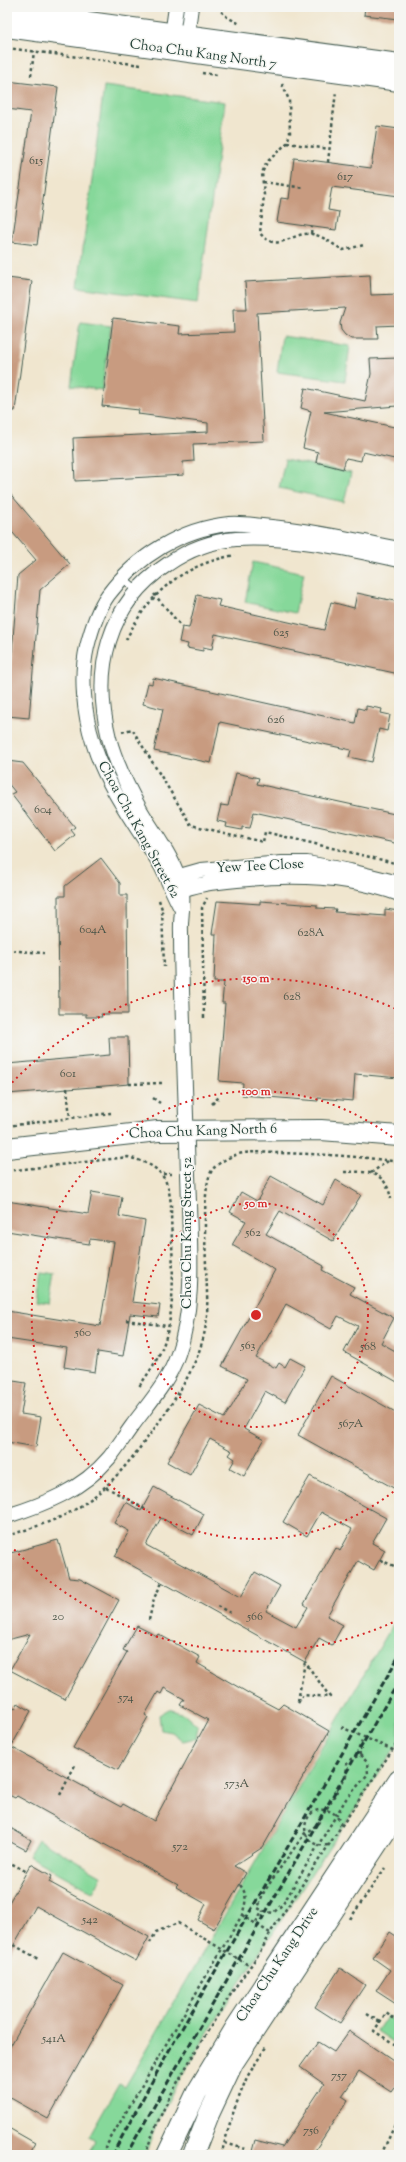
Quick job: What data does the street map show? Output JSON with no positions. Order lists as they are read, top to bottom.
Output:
{
  "streets": {
    "street": [
      "Choa Chu Kang North 7",
      "Choa Chu Kang Street 62",
      "Yew Tee Close",
      "Choa Chu Kang North 6",
      "Choa Chu Kang Street 52",
      "Choa Chu Kang Drive"
    ]
  },
  "crossings": [
    ["Choa Chu Kang Street 62", "Yew Tee Close"],
    ["Choa Chu Kang Street 62", "Choa Chu Kang North 6"],
    ["Choa Chu Kang Street 62", "Choa Chu Kang Street 52"],
    ["Choa Chu Kang North 6", "Choa Chu Kang Street 52"]
  ],
  "house_numbers": [
    "615",
    "617",
    "625",
    "626",
    "604",
    "604A",
    "628A",
    "628",
    "601",
    "562",
    "560",
    "563",
    "568",
    "567A",
    "20",
    "566",
    "574",
    "573A",
    "572",
    "542",
    "541A",
    "757",
    "756"
  ],
  "rings": ["150 m", "100 m", "50 m"]
}
